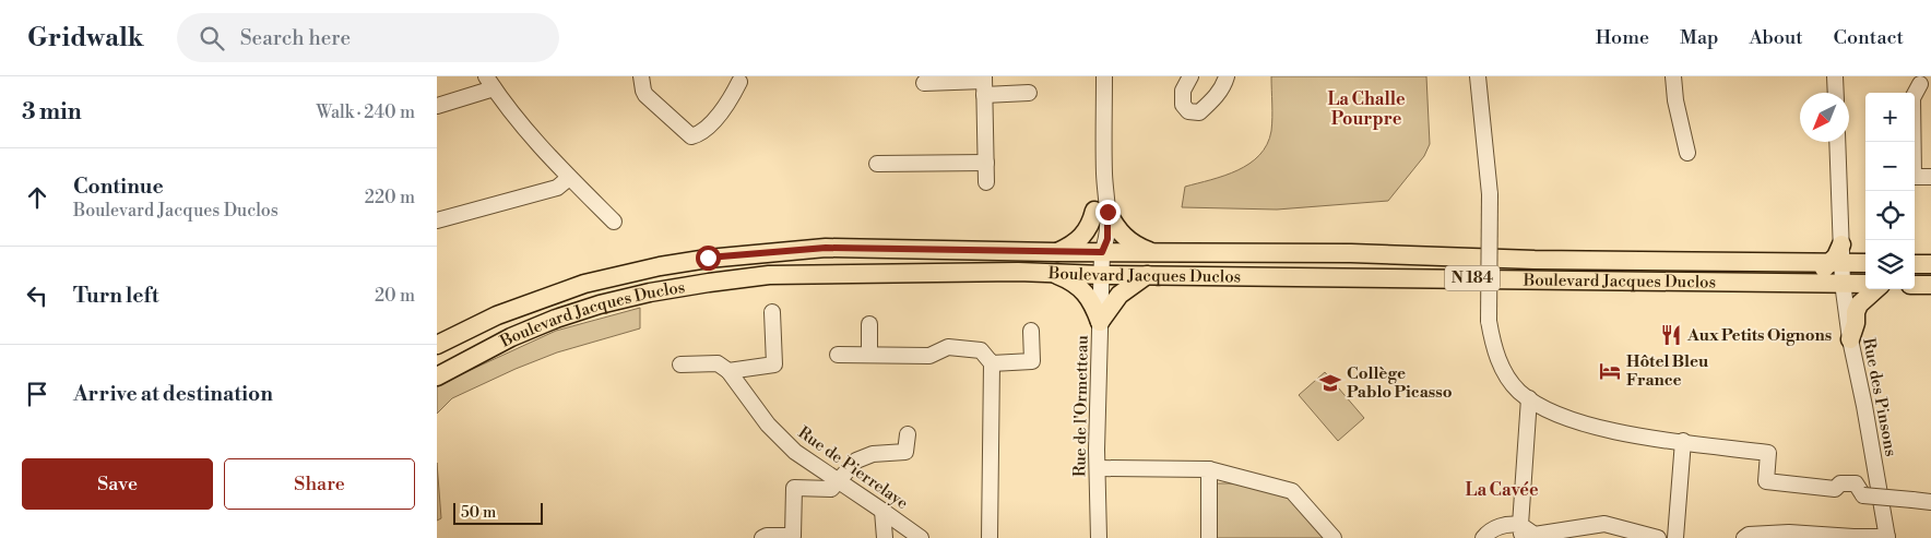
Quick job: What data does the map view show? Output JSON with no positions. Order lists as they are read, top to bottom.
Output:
{
  "streets": {
    "main road": ["Boulevard Jacques Duclos", "N 184"],
    "street": ["Rue des Pinsons", "Rue de l'Ormetteau", "Rue de Pierrelaye"]
  },
  "crossings": [
    ["Boulevard Jacques Duclos", "N 184"],
    ["Boulevard Jacques Duclos", "Rue des Pinsons"],
    ["Boulevard Jacques Duclos", "Rue de l'Ormetteau"],
    ["N 184", "Rue des Pinsons"],
    ["N 184", "Rue de l'Ormetteau"]
  ],
  "districts": ["La Challe Pourpre", "La Cavée"],
  "places": {
    "restaurant": ["Aux Petits Oignons"],
    "hotel": ["Hôtel Bleu France"],
    "school or university": ["Collège Pablo Picasso"]
  },
  "scale_bar": "50 m",
  "north": "bottom left",
  "page": {
    "header": "Gridwalk",
    "search": "Search here",
    "nav": [
      "Home",
      "Map",
      "About",
      "Contact"
    ],
    "heading": ["3 min", "Walk · 240 m"],
    "map_buttons": ["+", "−"],
    "list": [
      ["Continue", "Boulevard Jacques Duclos", "220 m"],
      ["Turn left", "20 m"],
      "Arrive at destination"
    ],
    "buttons": ["Save", "Share"],
    "scale": "50 m"
  }
}
